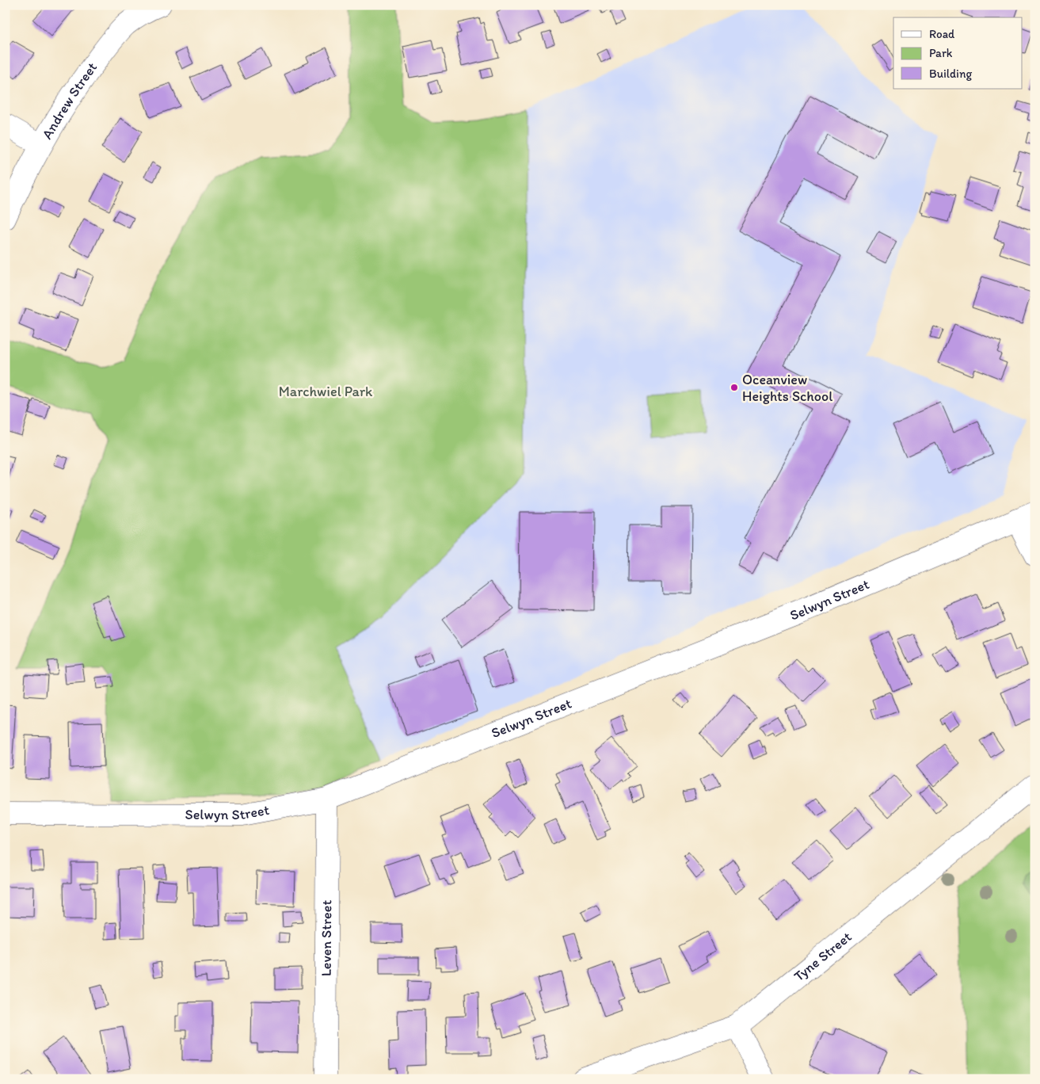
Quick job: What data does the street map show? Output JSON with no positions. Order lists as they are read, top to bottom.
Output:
{
  "streets": {
    "street": [
      "Andrew Street",
      "Selwyn Street",
      "Leven Street",
      "Tyne Street"
    ]
  },
  "crossings": [
    ["Selwyn Street", "Leven Street"]
  ],
  "parks": ["Marchwiel Park"],
  "places": ["Oceanview Heights School"],
  "legend": ["Road", "Park", "Building"]
}
